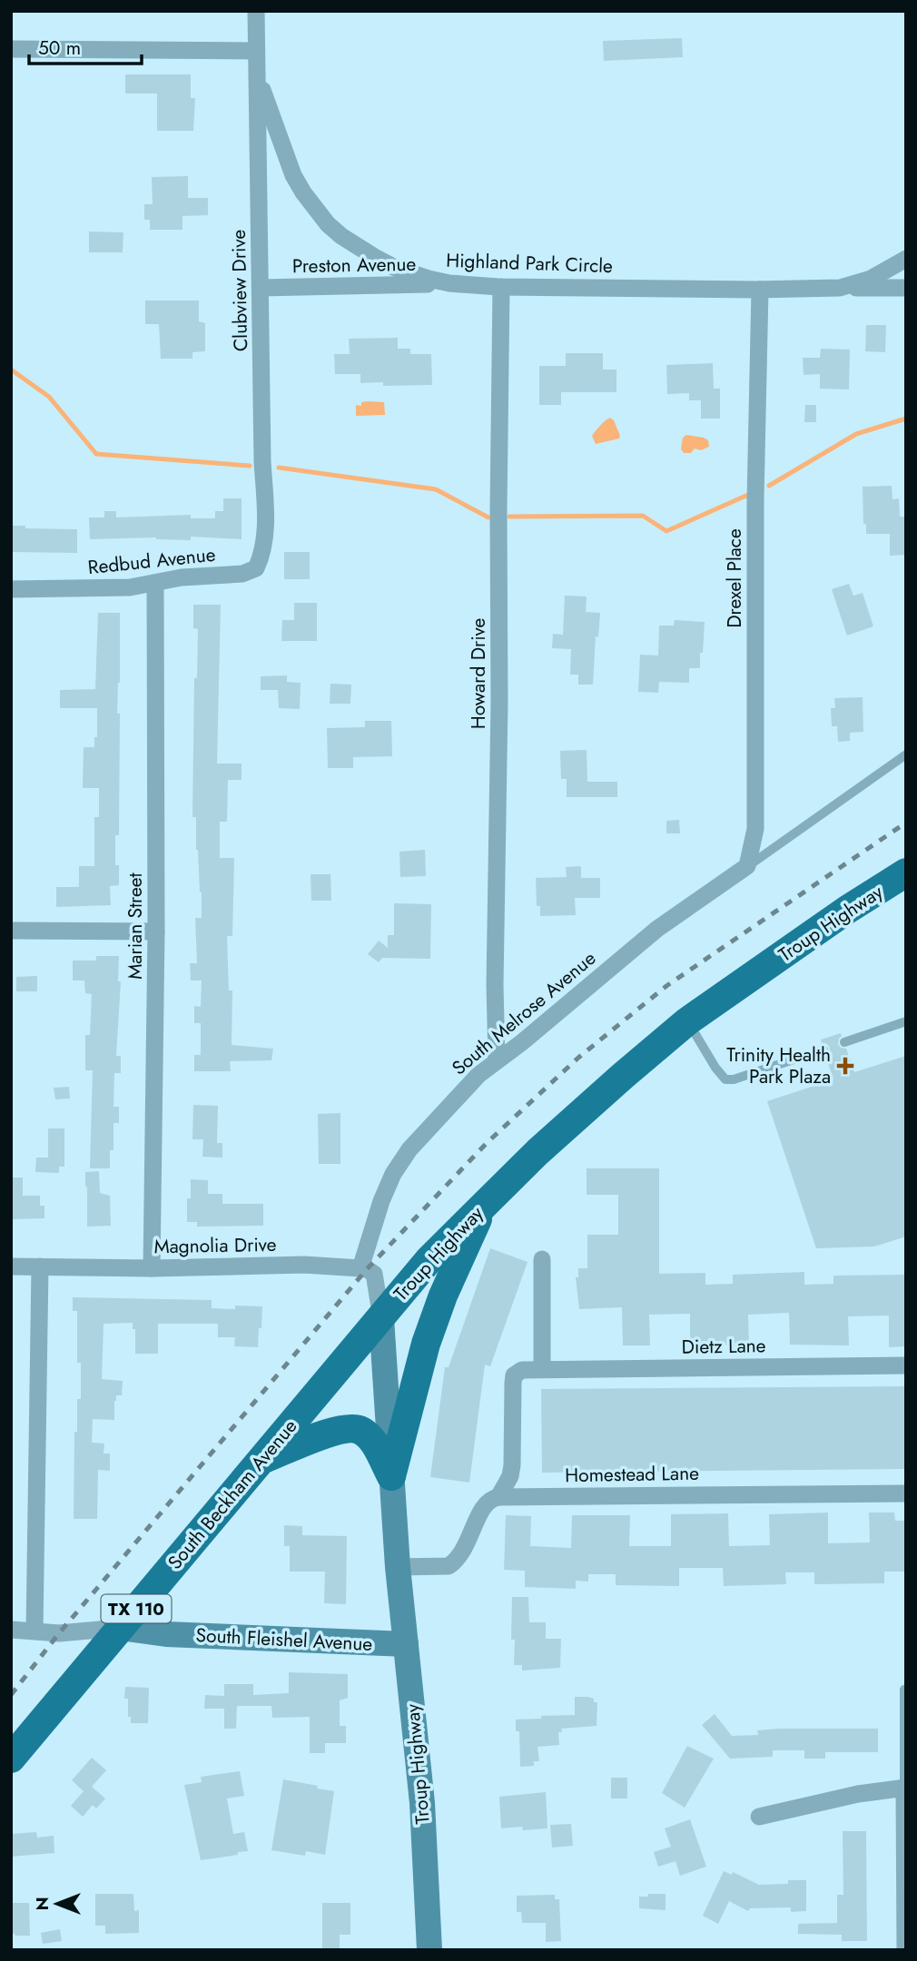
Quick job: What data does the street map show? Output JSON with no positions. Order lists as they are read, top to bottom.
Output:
{
  "streets": {
    "main road": [
      "Troup Highway",
      "South Beckham Avenue",
      "TX 110",
      "South Fleishel Avenue"
    ],
    "street": [
      "Highland Park Circle",
      "Preston Avenue",
      "Clubview Drive",
      "Redbud Avenue",
      "Drexel Place",
      "Howard Drive",
      "Marian Street",
      "South Melrose Avenue",
      "Magnolia Drive",
      "Dietz Lane",
      "Homestead Lane"
    ]
  },
  "crossings": [
    ["Highland Park Circle", "Preston Avenue"],
    ["Highland Park Circle", "Clubview Drive"],
    ["Highland Park Circle", "Drexel Place"],
    ["Highland Park Circle", "Howard Drive"],
    ["Preston Avenue", "Clubview Drive"],
    ["Clubview Drive", "Redbud Avenue"],
    ["Redbud Avenue", "Marian Street"],
    ["Drexel Place", "South Melrose Avenue"],
    ["Howard Drive", "South Melrose Avenue"],
    ["Troup Highway", "South Beckham Avenue"],
    ["Troup Highway", "South Fleishel Avenue"],
    ["Marian Street", "Magnolia Drive"],
    ["South Melrose Avenue", "Magnolia Drive"],
    ["Dietz Lane", "Homestead Lane"],
    ["South Beckham Avenue", "South Fleishel Avenue"]
  ],
  "places": {
    "health": ["Trinity Health Park Plaza"]
  },
  "scale_bar": "50 m",
  "north": "left"
}
